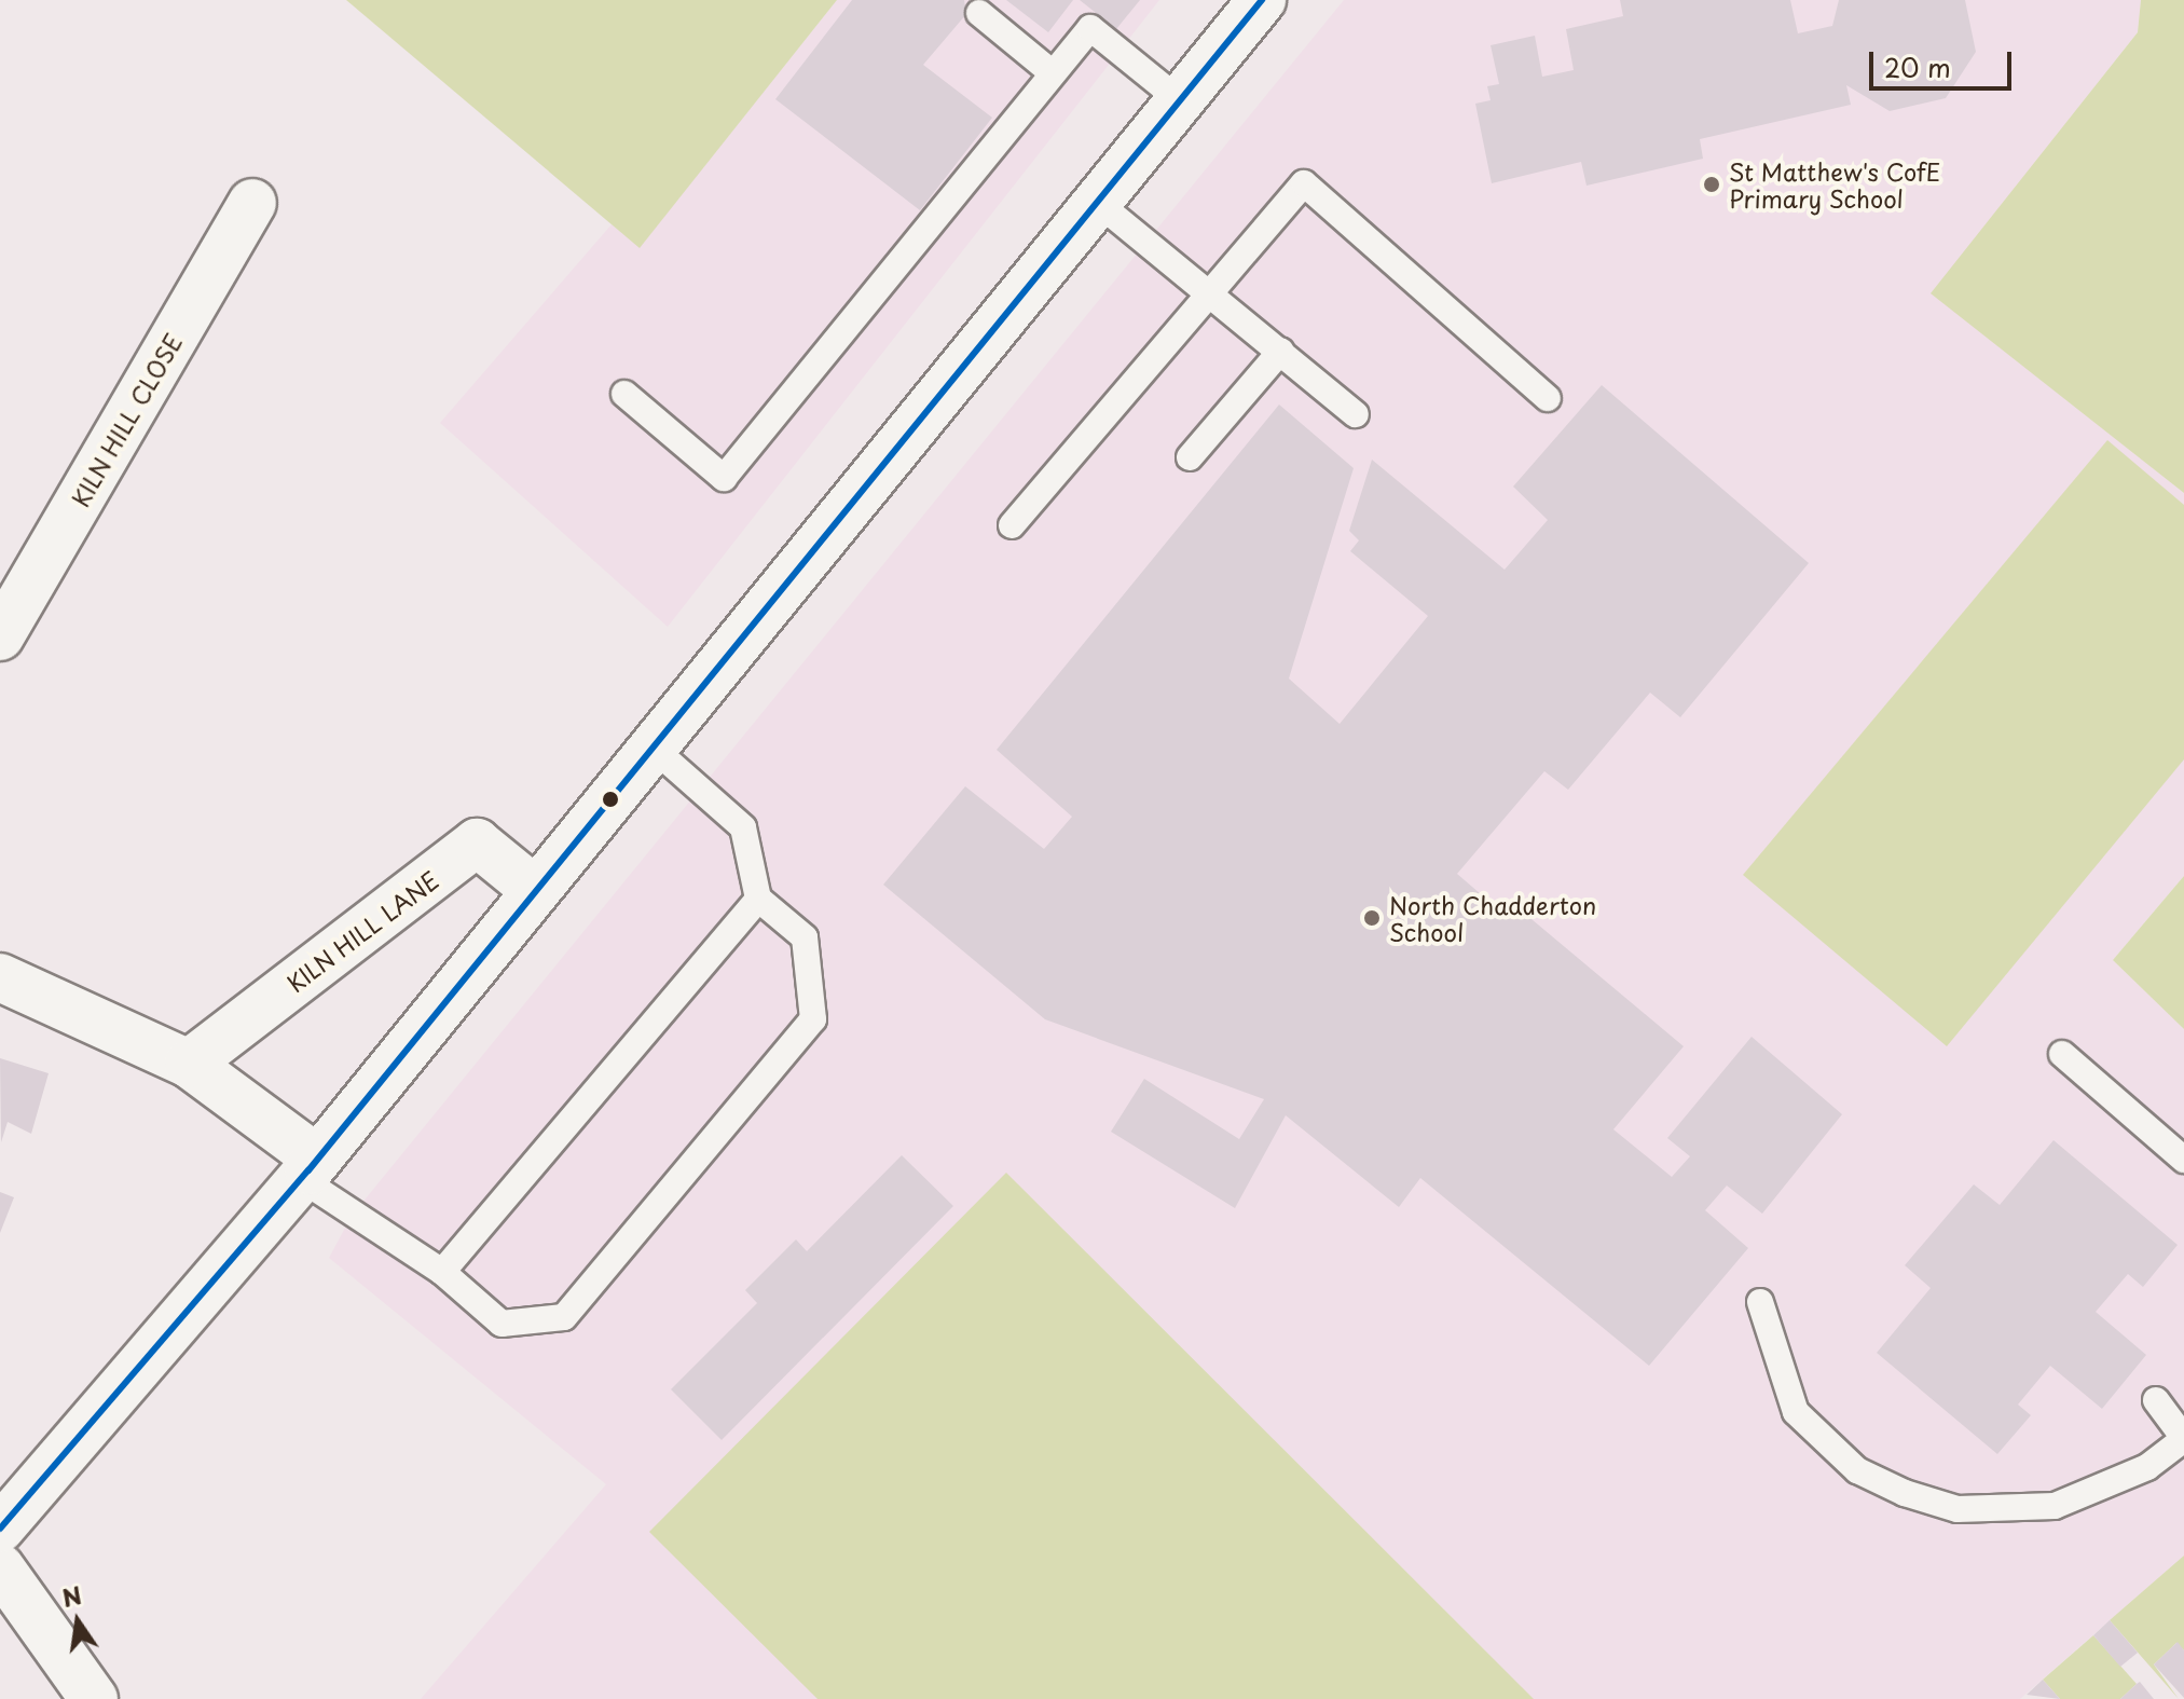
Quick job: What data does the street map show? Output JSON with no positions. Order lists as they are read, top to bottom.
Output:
{
  "streets": {
    "main road": ["KILN HILL CLOSE", "KILN HILL LANE"]
  },
  "places": ["St Matthew's CofE Primary School", "North Chadderton School"],
  "scale_bar": "20 m",
  "north": "top"
}
